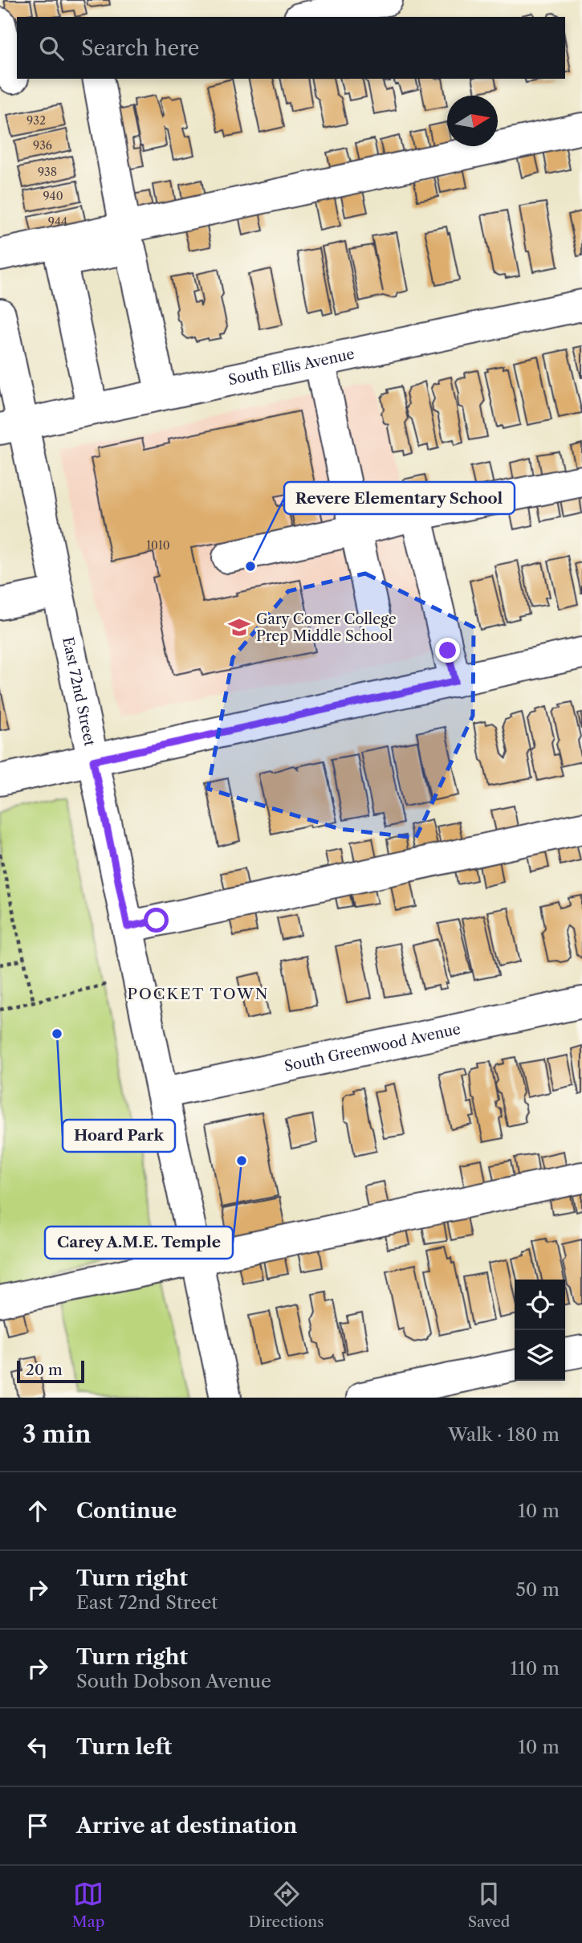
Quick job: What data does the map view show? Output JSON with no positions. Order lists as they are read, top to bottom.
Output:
{
  "streets": {
    "street": ["South Ellis Avenue", "East 72nd Street", "South Greenwood Avenue"]
  },
  "crossings": [
    ["South Ellis Avenue", "East 72nd Street"],
    ["East 72nd Street", "South Greenwood Avenue"]
  ],
  "districts": ["POCKET TOWN"],
  "places": {
    "other": ["Revere Elementary School", "Hoard Park", "Carey A.M.E. Temple"],
    "school or university": ["Gary Comer College Prep Middle School"]
  },
  "house_numbers": [
    "932",
    "936",
    "938",
    "940",
    "944",
    "1010"
  ],
  "scale_bar": "20 m",
  "north": "right",
  "page": {
    "search": "Search here",
    "scale": "20 m",
    "heading": ["3 min", "Walk · 180 m"],
    "list": [
      ["Continue", "10 m"],
      ["Turn right", "East 72nd Street", "50 m"],
      ["Turn right", "South Dobson Avenue", "110 m"],
      ["Turn left", "10 m"],
      "Arrive at destination"
    ],
    "nav": ["Map", "Directions", "Saved"]
  }
}
